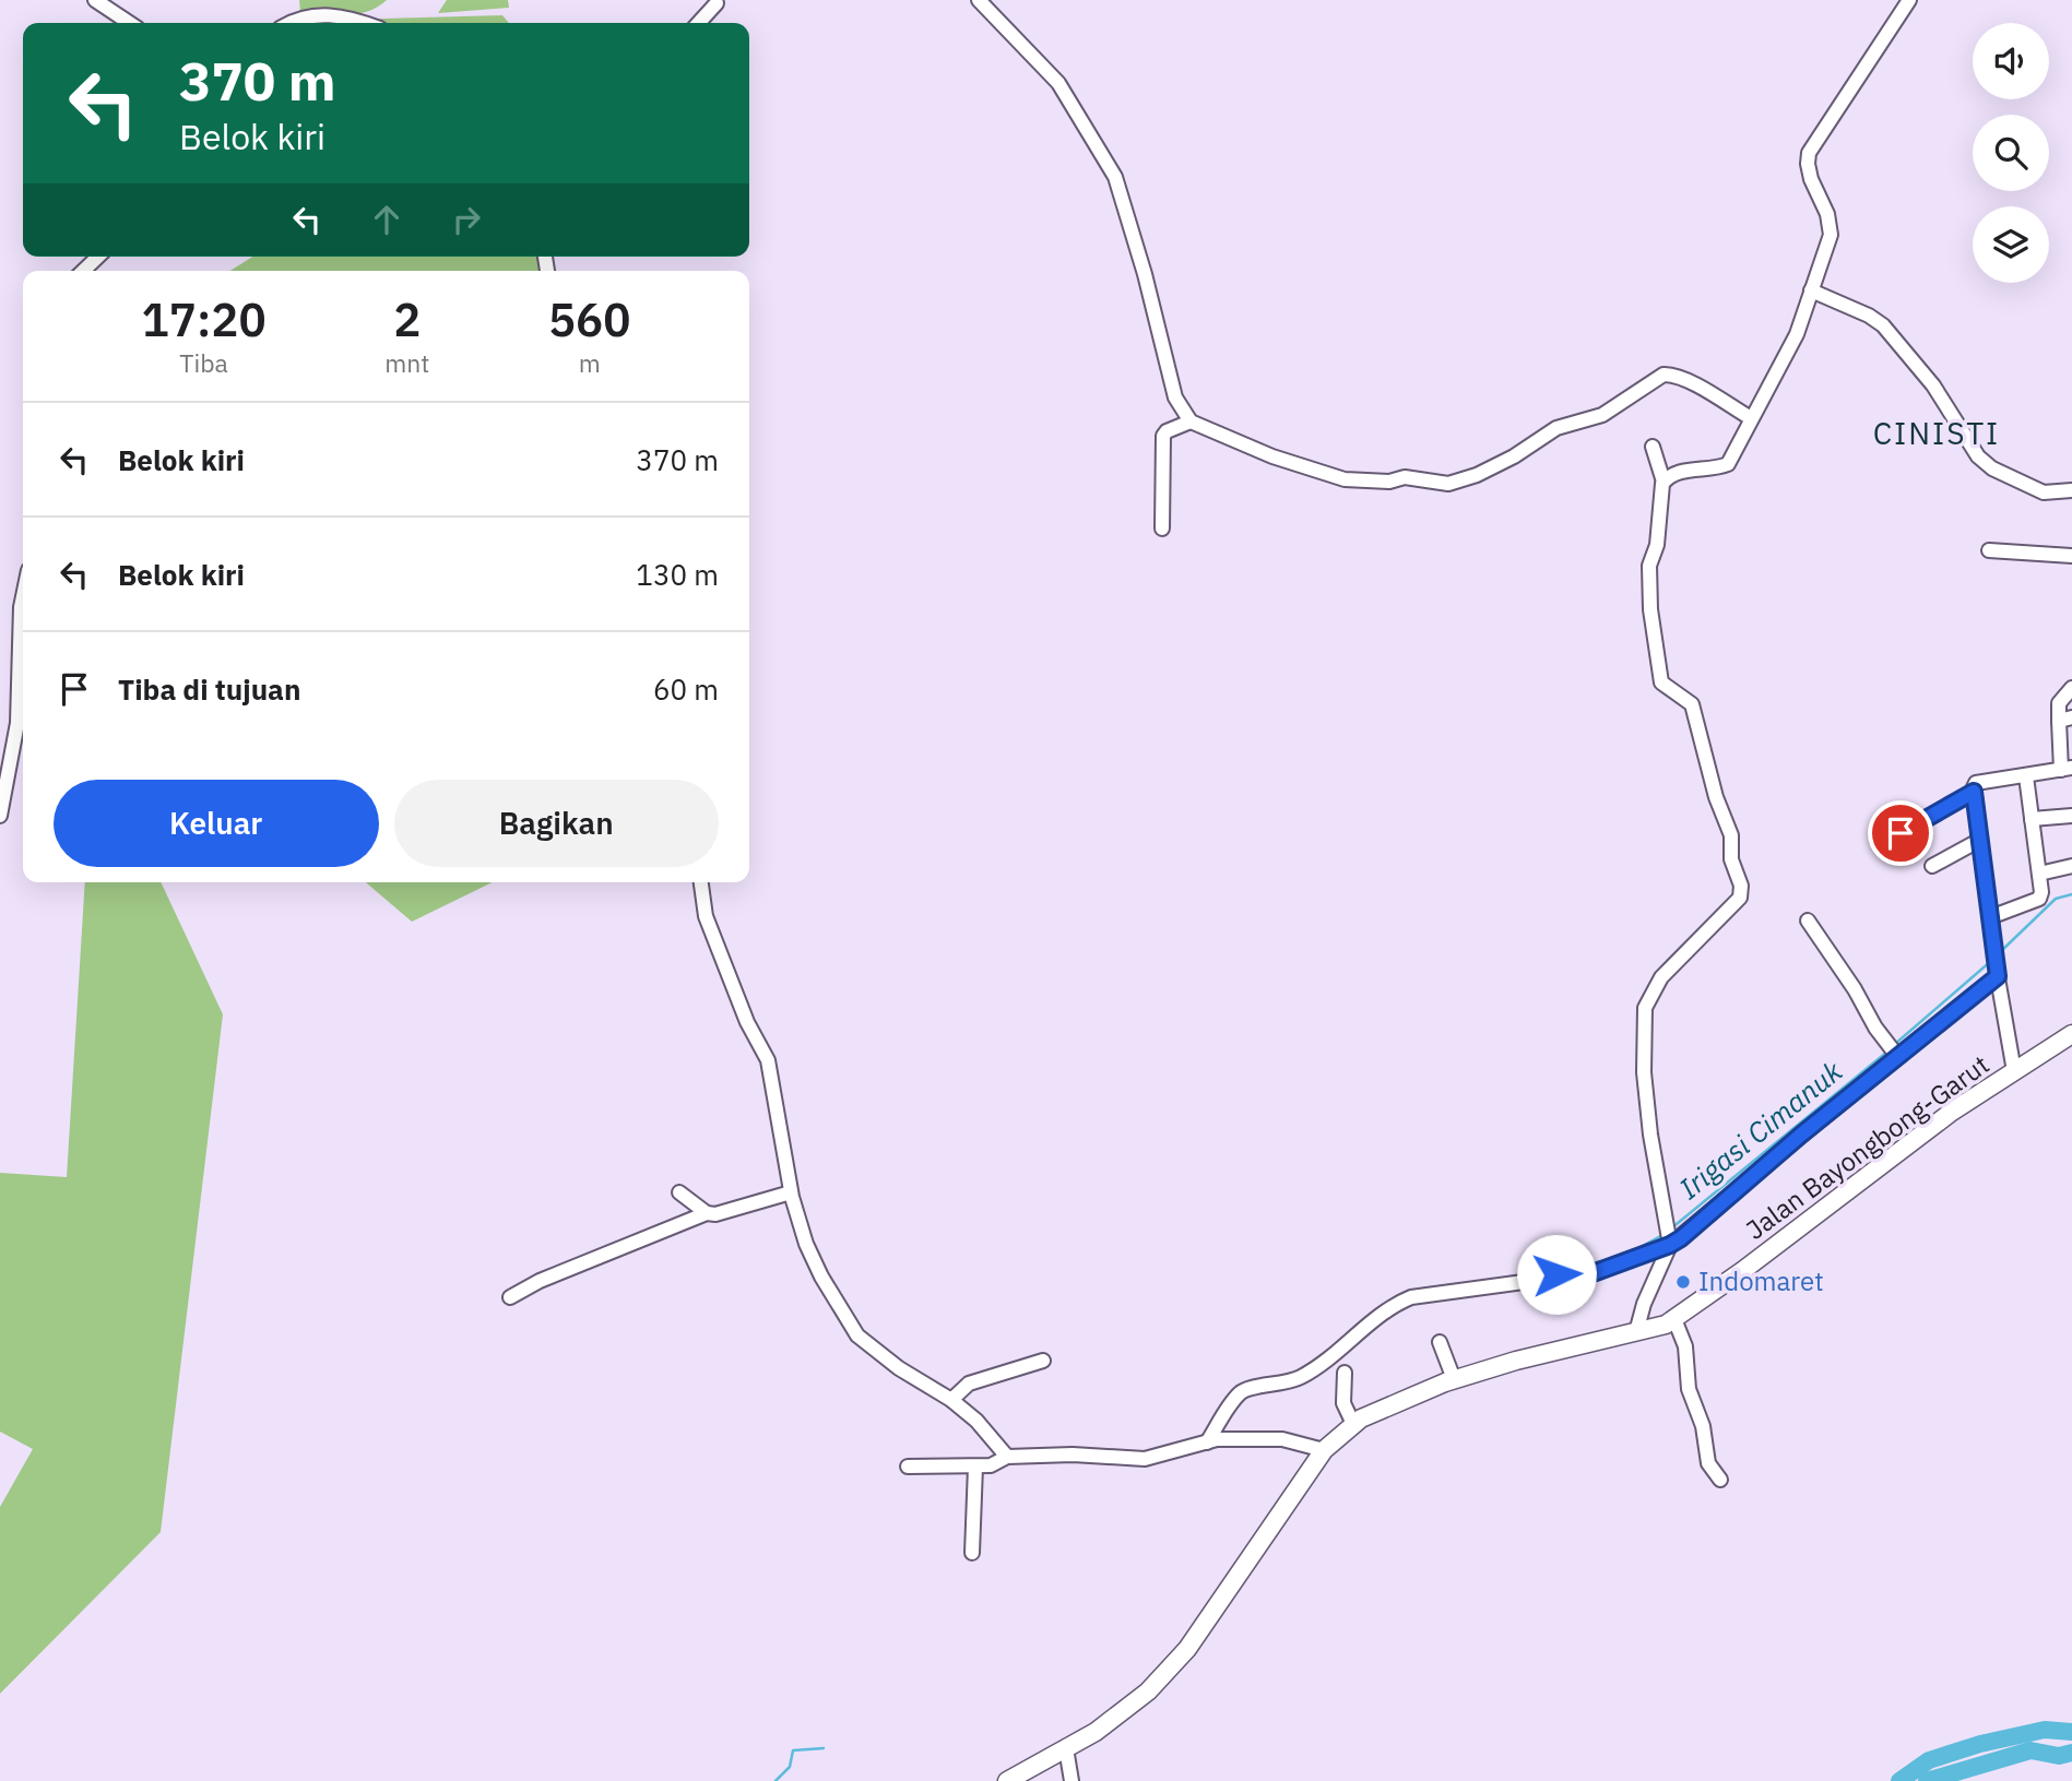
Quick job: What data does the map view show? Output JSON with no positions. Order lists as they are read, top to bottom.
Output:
{
  "streets": {
    "main road": ["Jalan Bayongbong-Garut"]
  },
  "districts": ["CINISTI"],
  "water": ["Irigasi Cimanuk"],
  "places": ["Indomaret"],
  "page": {
    "turn": ["370 m", "Belok kiri"],
    "eta": [
      "17:20",
      "Tiba",
      "2",
      "mnt",
      "560",
      "m"
    ],
    "list": [
      {
        "name": "Belok kiri",
        "value": "370 m"
      },
      {
        "name": "Belok kiri",
        "value": "130 m"
      },
      {
        "name": "Tiba di tujuan",
        "value": "60 m"
      }
    ],
    "buttons": ["Keluar", "Bagikan"]
  }
}
